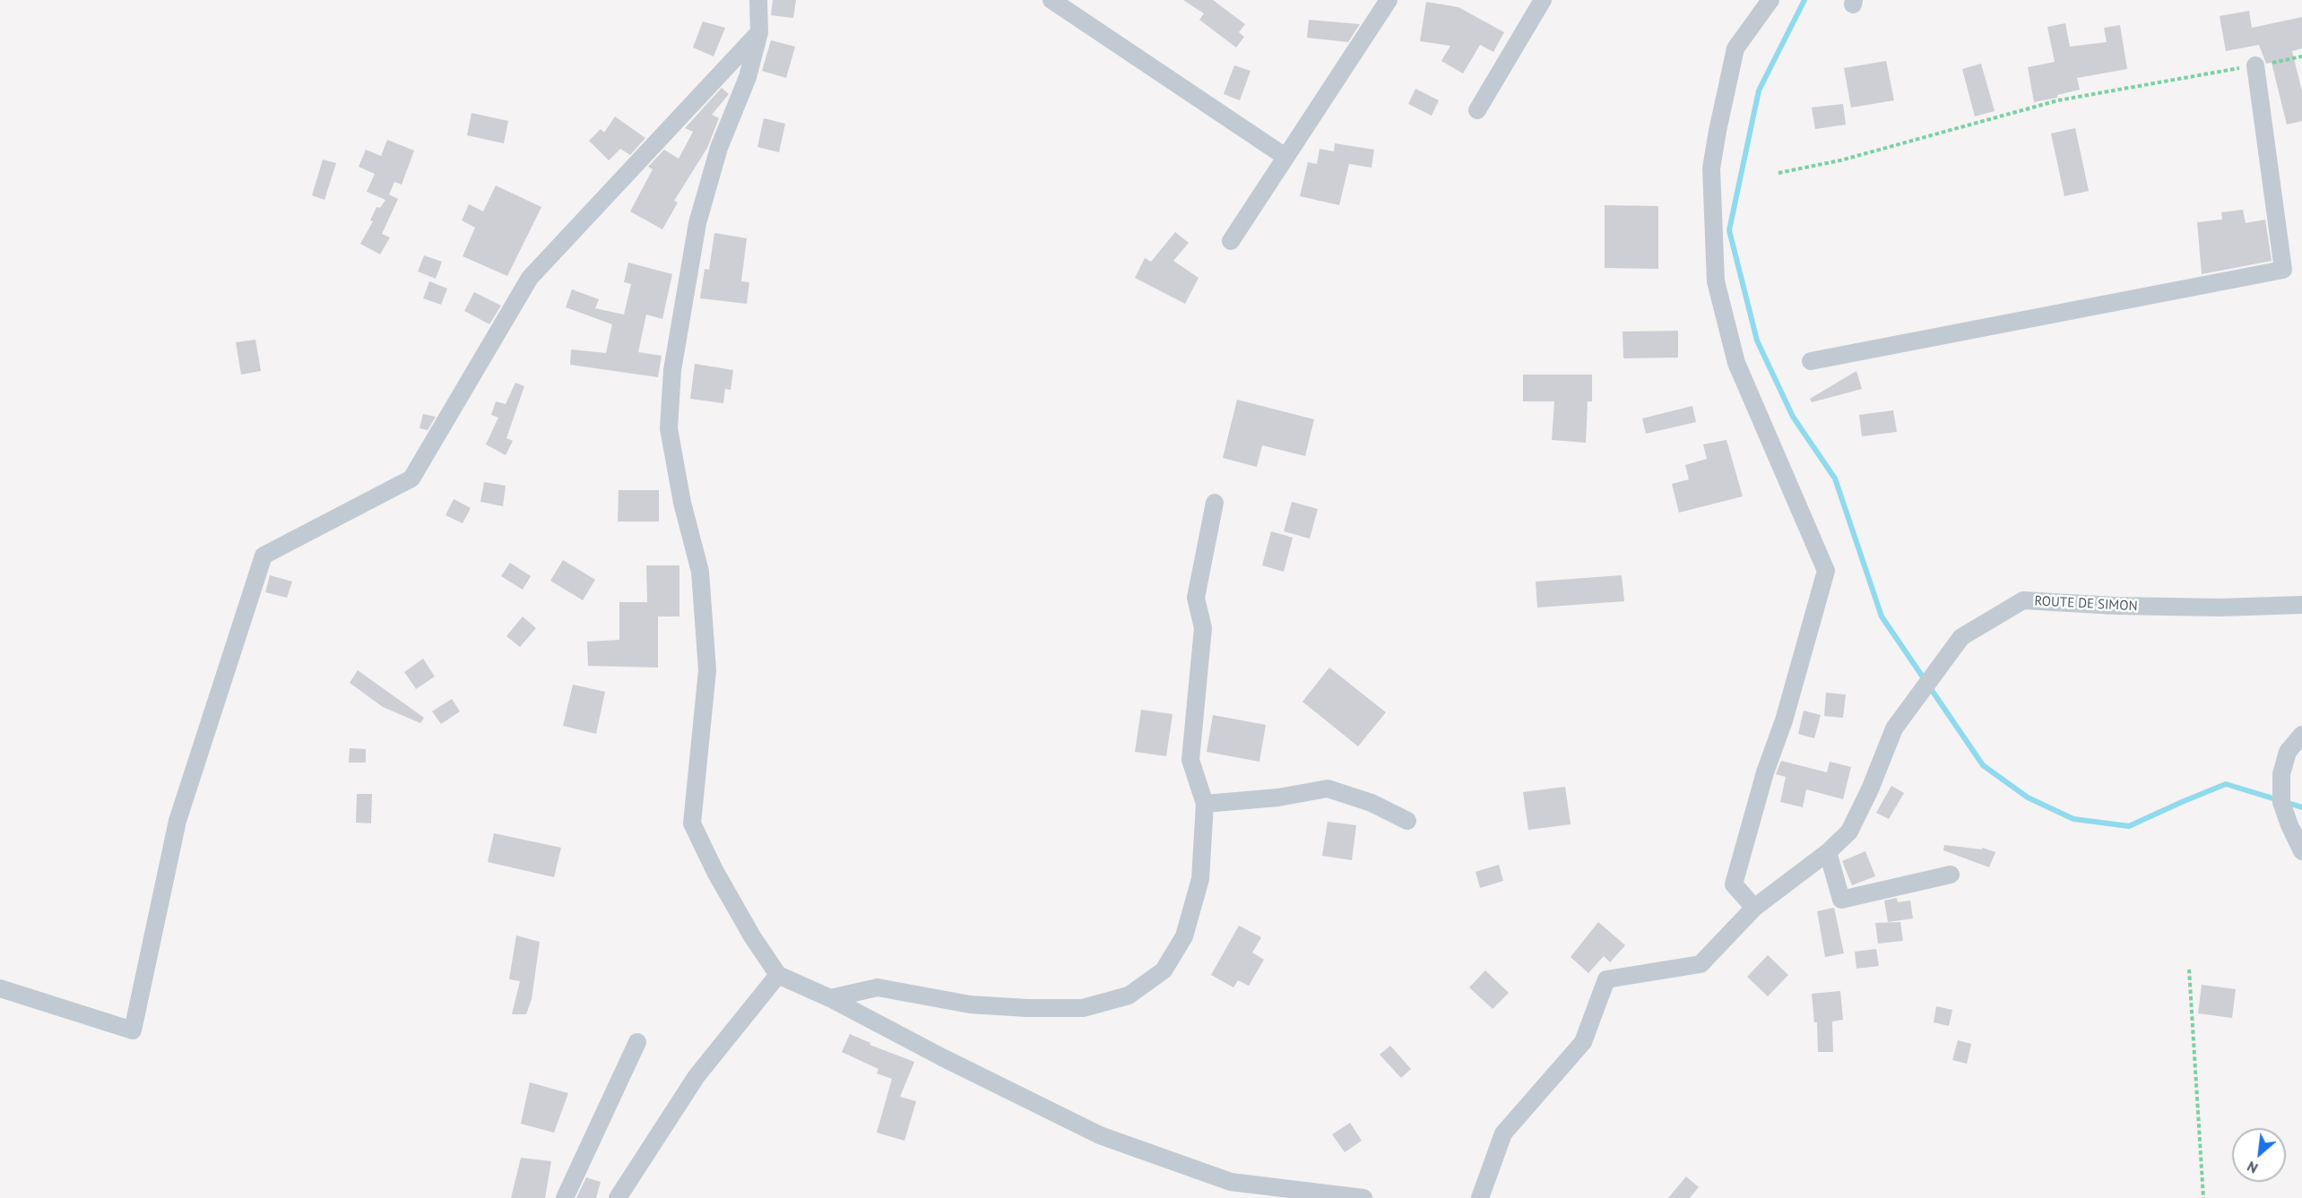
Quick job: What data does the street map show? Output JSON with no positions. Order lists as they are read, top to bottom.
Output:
{
  "streets": {
    "street": ["ROUTE DE SIMON"]
  },
  "north": "bottom left"
}
